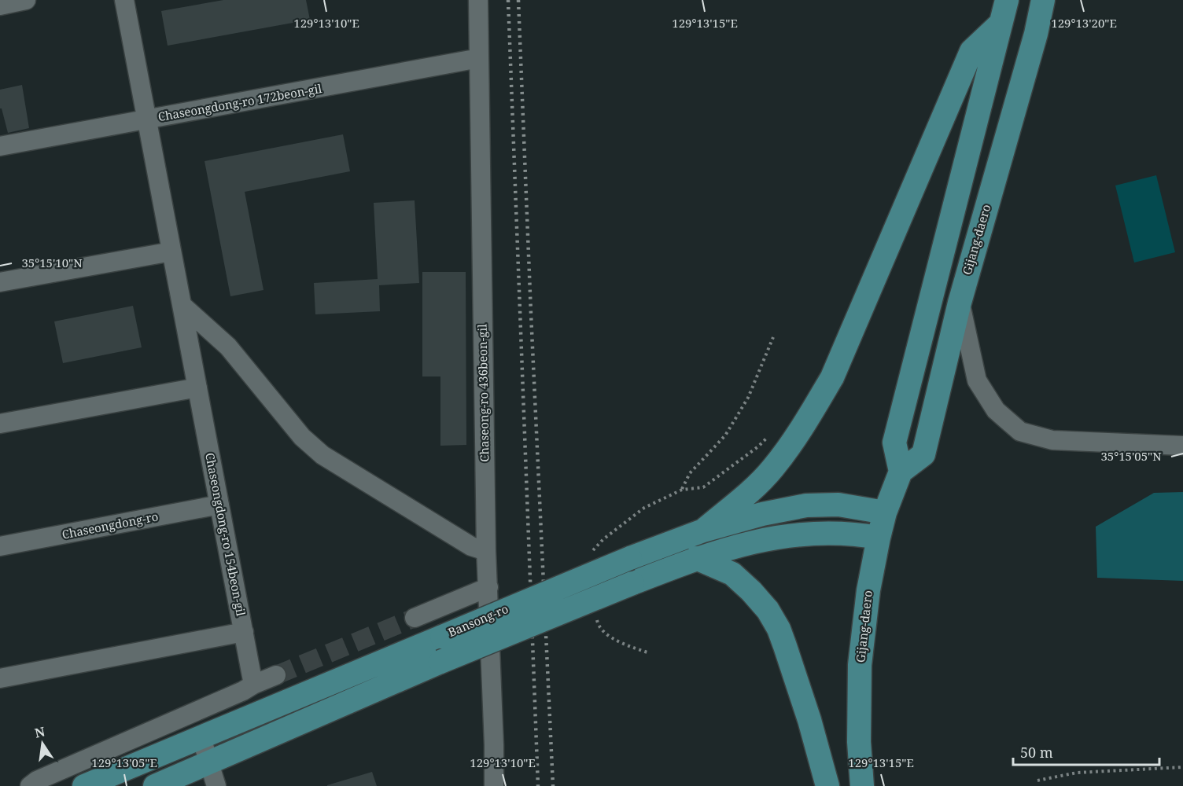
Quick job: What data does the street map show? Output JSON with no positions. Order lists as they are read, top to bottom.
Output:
{
  "streets": {
    "main road": ["Gijang-daero", "Bansong-ro"],
    "street": [
      "Chaseongdong-ro 172beon-gil",
      "Chaseong-ro 436beon-gil",
      "Chaseongdong-ro",
      "Chaseongdong-ro 154beon-gil"
    ]
  },
  "crossings": [
    ["Chaseongdong-ro 172beon-gil", "Chaseong-ro 436beon-gil"],
    ["Chaseongdong-ro 172beon-gil", "Chaseongdong-ro 154beon-gil"],
    ["Gijang-daero", "Bansong-ro"],
    ["Chaseongdong-ro", "Chaseongdong-ro 154beon-gil"]
  ],
  "scale_bar": "50 m",
  "north": "top",
  "coordinates": [
    "129°13'10\"E",
    "129°13'15\"E",
    "129°13'20\"E",
    "35°15'10\"N",
    "35°15'05\"N",
    "129°13'05\"E"
  ]
}
